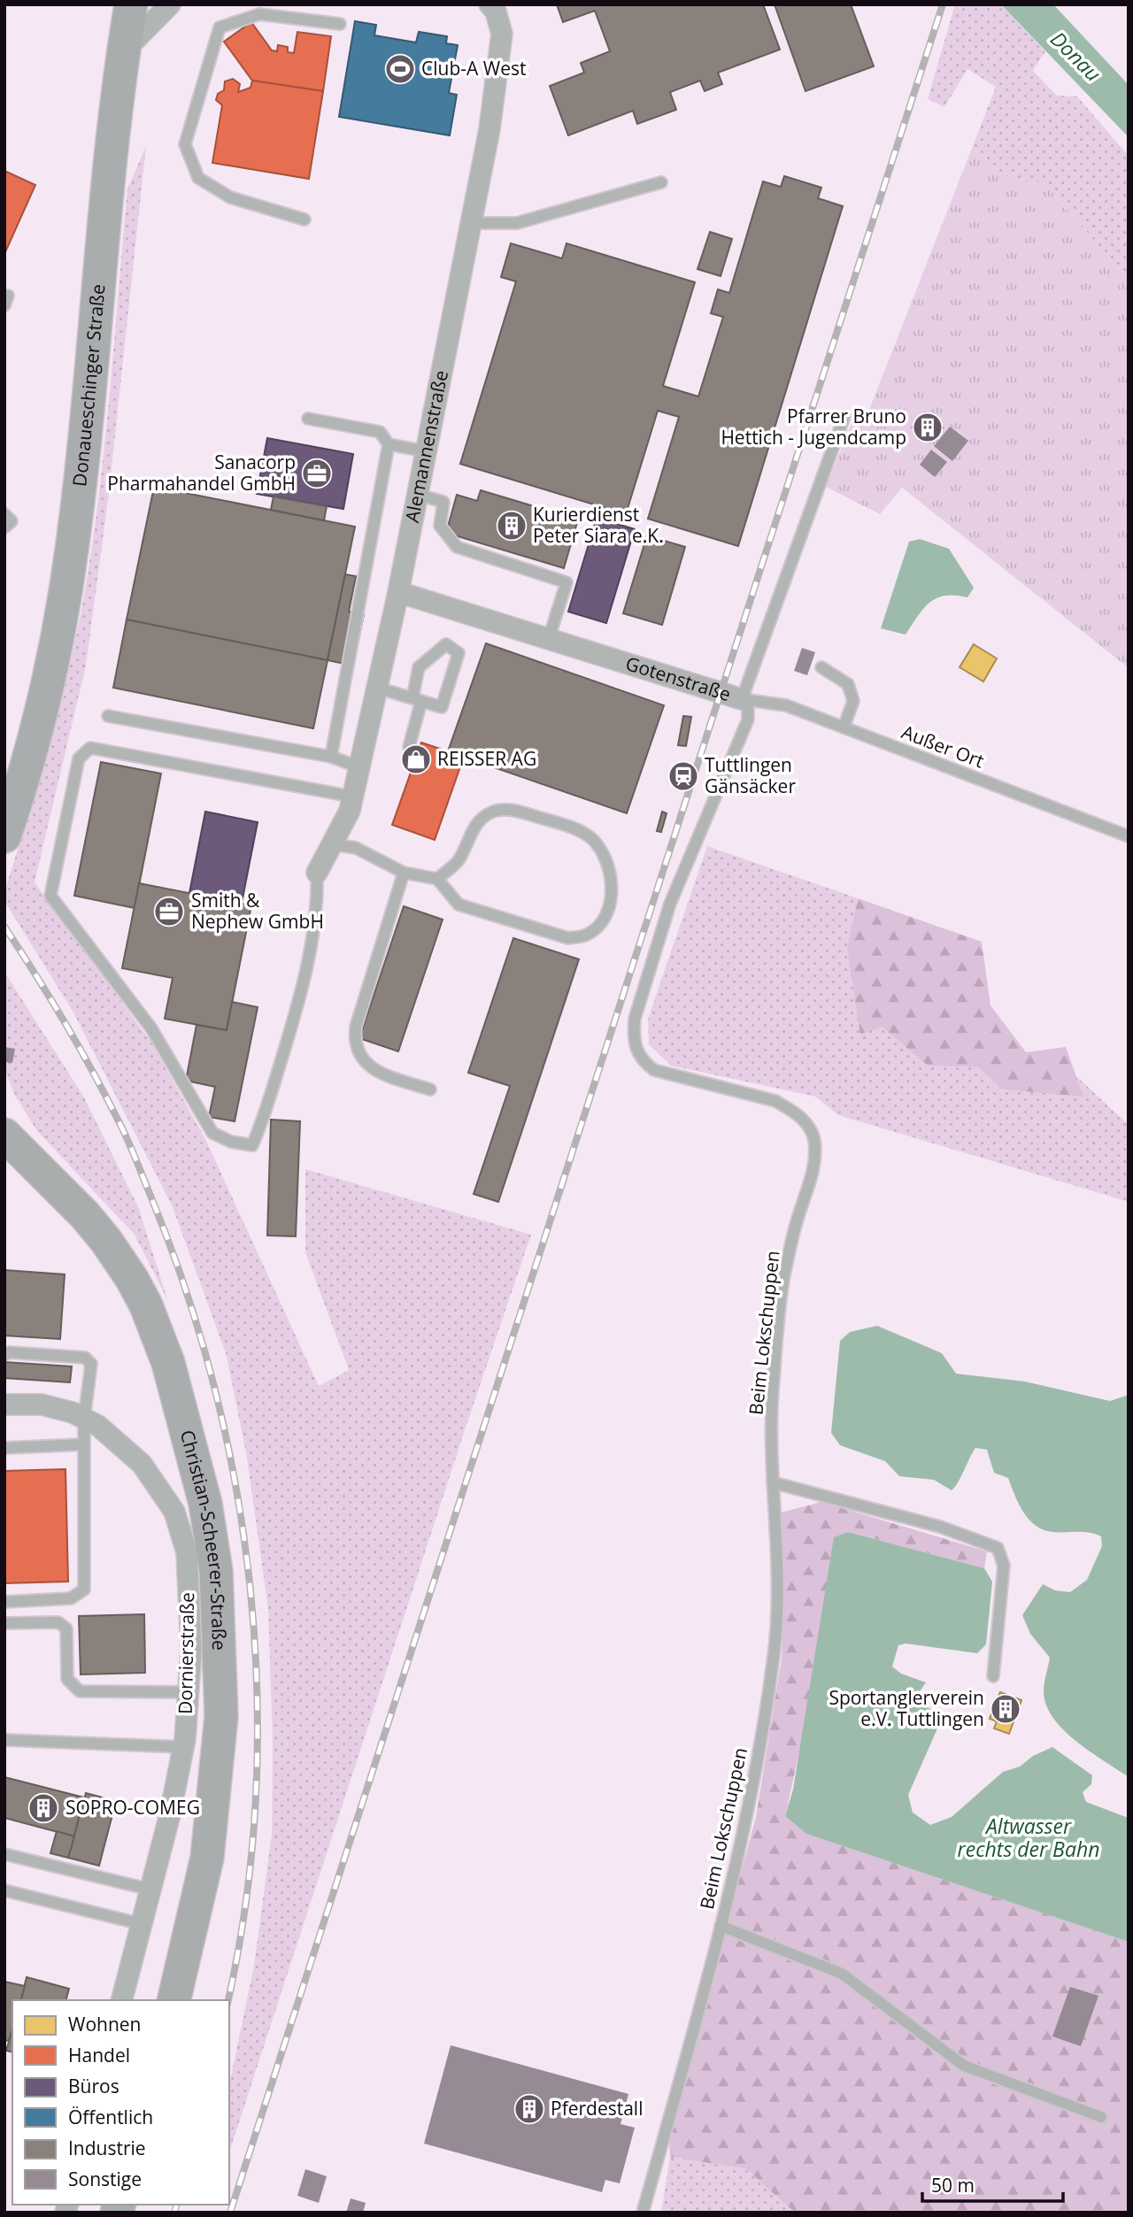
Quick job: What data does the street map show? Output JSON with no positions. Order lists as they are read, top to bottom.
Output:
{
  "streets": {
    "main road": ["Donaueschinger Straße", "Christian-Scheerer-Straße"],
    "street": ["Alemannenstraße", "Gotenstraße", "Dornierstraße"],
    "lane": ["Außer Ort", "Beim Lokschuppen"]
  },
  "crossings": [
    ["Alemannenstraße", "Gotenstraße"],
    ["Gotenstraße", "Außer Ort"],
    ["Gotenstraße", "Beim Lokschuppen"],
    ["Außer Ort", "Beim Lokschuppen"]
  ],
  "water": ["Donau", "Altwasser rechts der Bahn"],
  "places": {
    "sports": ["Club-A West"],
    "building": [
      "Pfarrer Bruno Hettich - Jugendcamp",
      "Kurierdienst Peter Siara e.K.",
      "Sportanglerverein e.V. Tuttlingen",
      "SOPRO-COMEG",
      "Pferdestall"
    ],
    "office": ["Sanacorp Pharmahandel GmbH", "Smith & Nephew GmbH"],
    "shop": ["REISSER AG"],
    "station": ["Tuttlingen Gänsäcker"]
  },
  "legend": [
    "Wohnen",
    "Handel",
    "Büros",
    "Öffentlich",
    "Industrie",
    "Sonstige"
  ],
  "scale_bar": "50 m"
}
